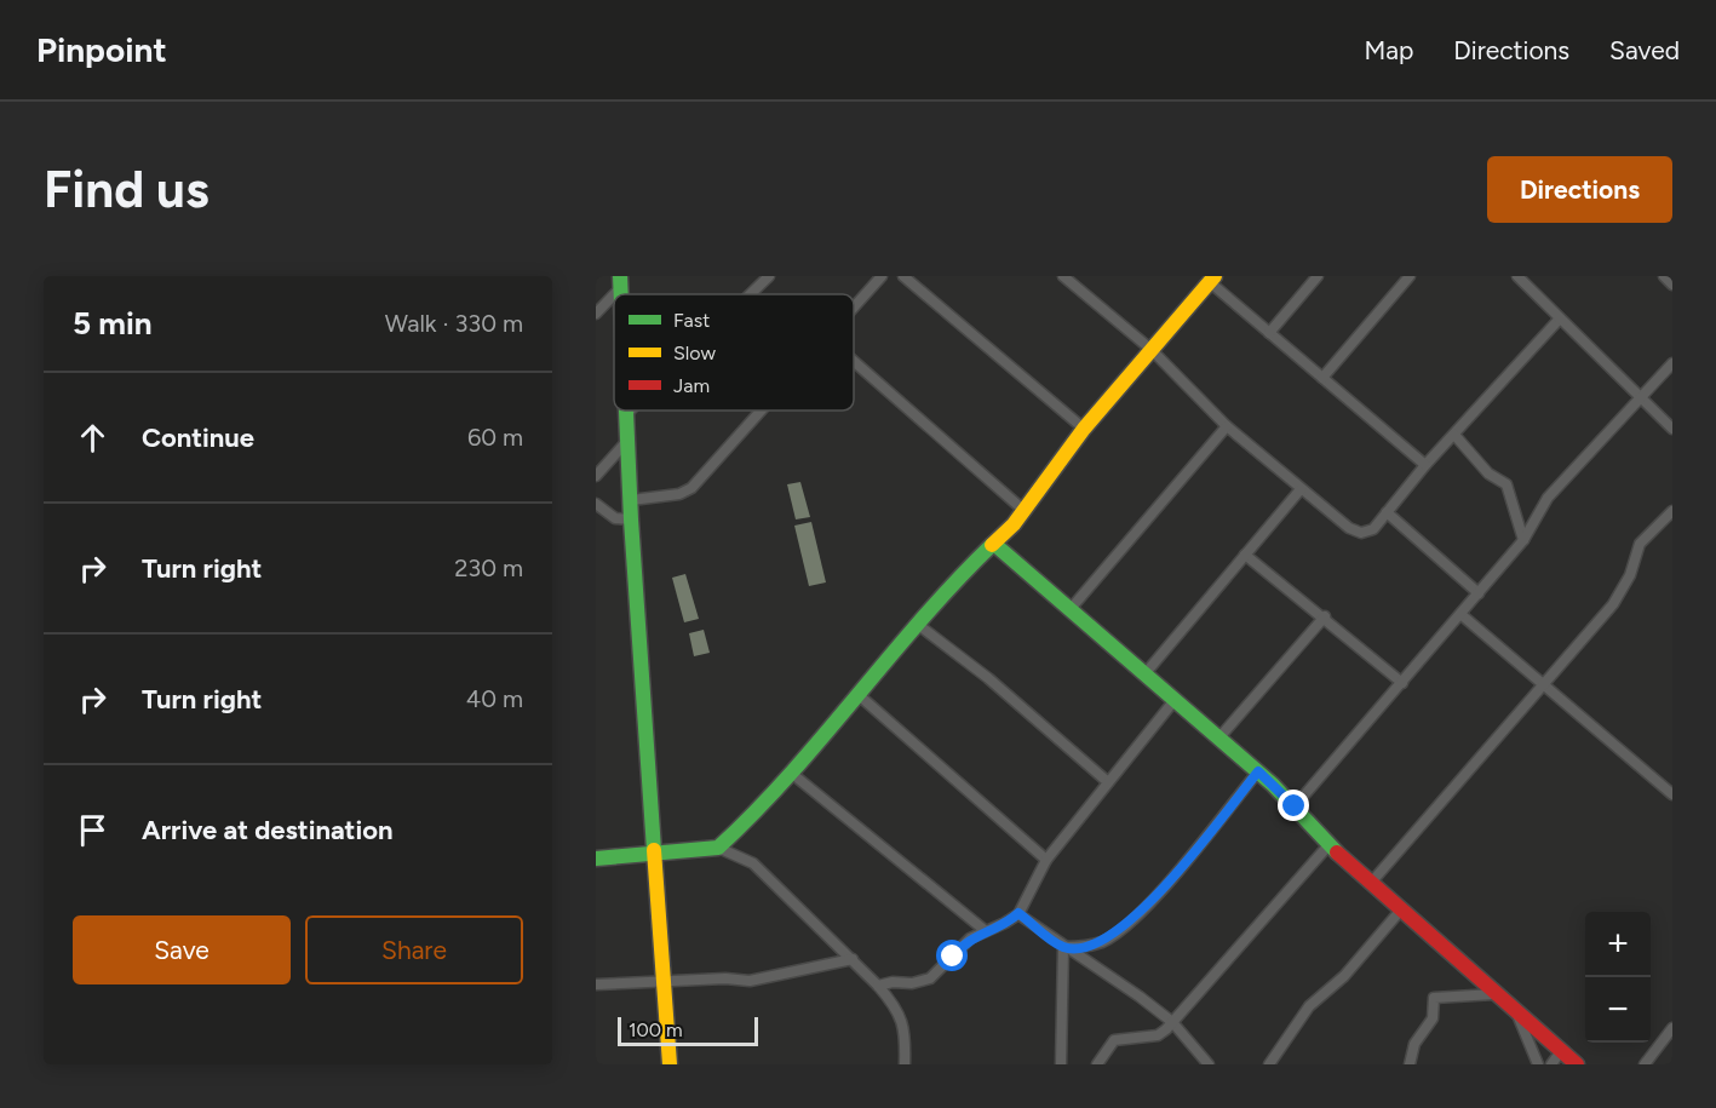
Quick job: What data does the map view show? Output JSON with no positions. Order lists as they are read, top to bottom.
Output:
{
  "legend": ["Fast", "Slow", "Jam"],
  "scale_bar": "100 m",
  "page": {
    "header": "Pinpoint",
    "nav": ["Map", "Directions", "Saved"],
    "buttons": [
      "Directions",
      ["Save", "Share"]
    ],
    "title": "Find us",
    "heading": ["5 min", "Walk · 330 m"],
    "list": [
      ["Continue", "60 m"],
      ["Turn right", "230 m"],
      ["Turn right", "40 m"],
      "Arrive at destination"
    ],
    "map_buttons": ["+", "−"],
    "scale": "100 m"
  }
}
